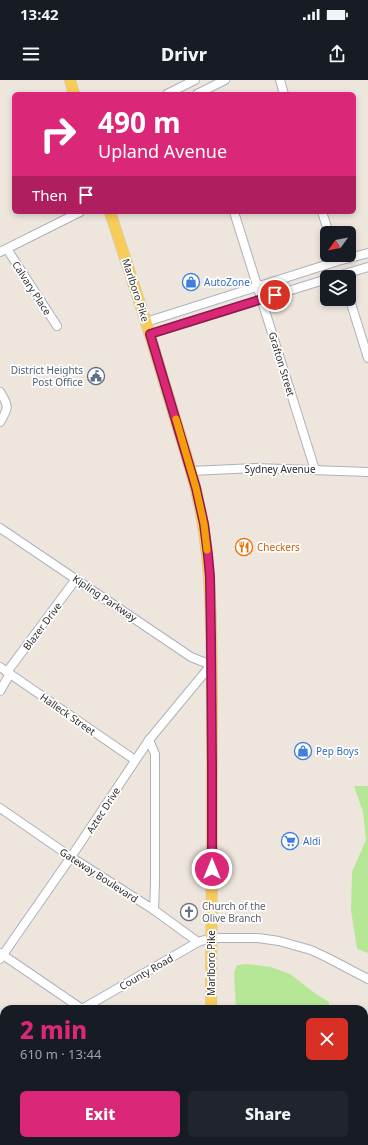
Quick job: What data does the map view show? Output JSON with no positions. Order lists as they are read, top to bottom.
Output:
{
  "streets": {
    "main road": ["Marlboro Pike"],
    "street": [
      "Calvary Place",
      "Grafton Street",
      "Sydney Avenue",
      "Kipling Parkway",
      "Blazer Drive",
      "Halleck Street",
      "Aztec Drive",
      "Gateway Boulevard",
      "County Road"
    ]
  },
  "crossings": [
    ["Marlboro Pike", "Sydney Avenue"],
    ["Marlboro Pike", "Kipling Parkway"],
    ["Marlboro Pike", "Aztec Drive"],
    ["Marlboro Pike", "County Road"],
    ["Grafton Street", "Sydney Avenue"],
    ["Kipling Parkway", "Blazer Drive"],
    ["Kipling Parkway", "Aztec Drive"],
    ["Blazer Drive", "Halleck Street"],
    ["Halleck Street", "Aztec Drive"],
    ["Aztec Drive", "Gateway Boulevard"],
    ["Gateway Boulevard", "County Road"]
  ],
  "places": {
    "shop": ["AutoZone", "Pep Boys"],
    "public building": ["District Heights Post Office"],
    "restaurant": ["Checkers"],
    "supermarket": ["Aldi"],
    "church": ["Church of the Olive Branch"]
  },
  "north": "bottom left",
  "page": {
    "status": "13:42",
    "header": "Drivr",
    "turn": ["490 m", "Upland Avenue"],
    "then": "Then",
    "heading": ["2 min", "610 m · 13:44"],
    "buttons": ["Exit", "Share"]
  }
}
